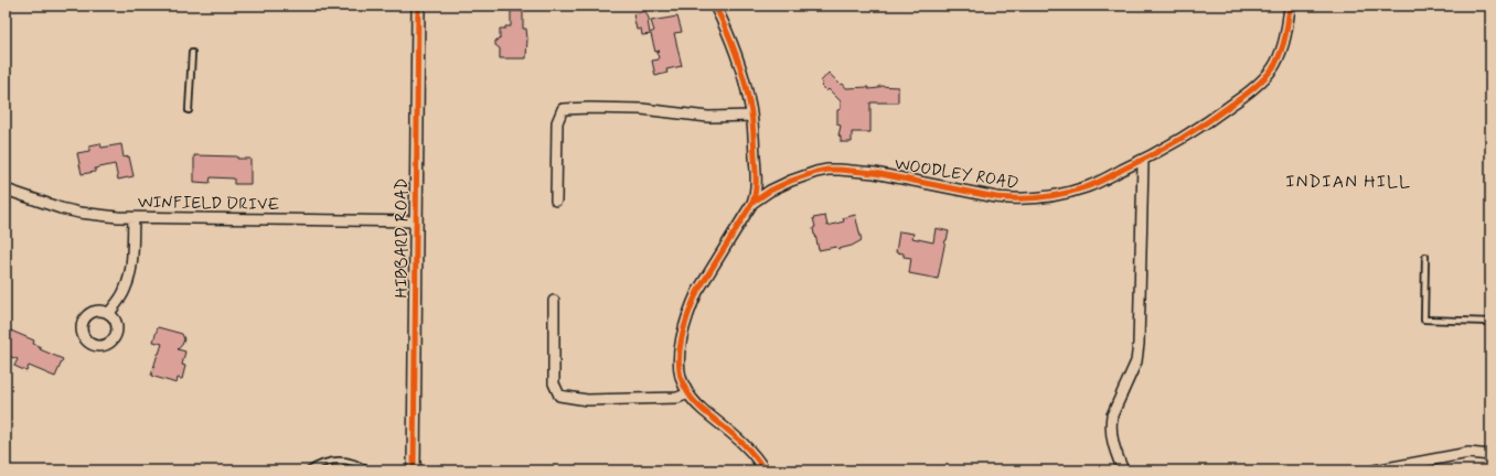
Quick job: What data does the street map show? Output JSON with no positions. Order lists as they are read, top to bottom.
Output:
{
  "streets": {
    "street": ["WOODLEY ROAD", "WINFIELD DRIVE", "HIBBARD ROAD"]
  },
  "crossings": [
    ["WINFIELD DRIVE", "HIBBARD ROAD"]
  ],
  "districts": ["INDIAN HILL"]
}
